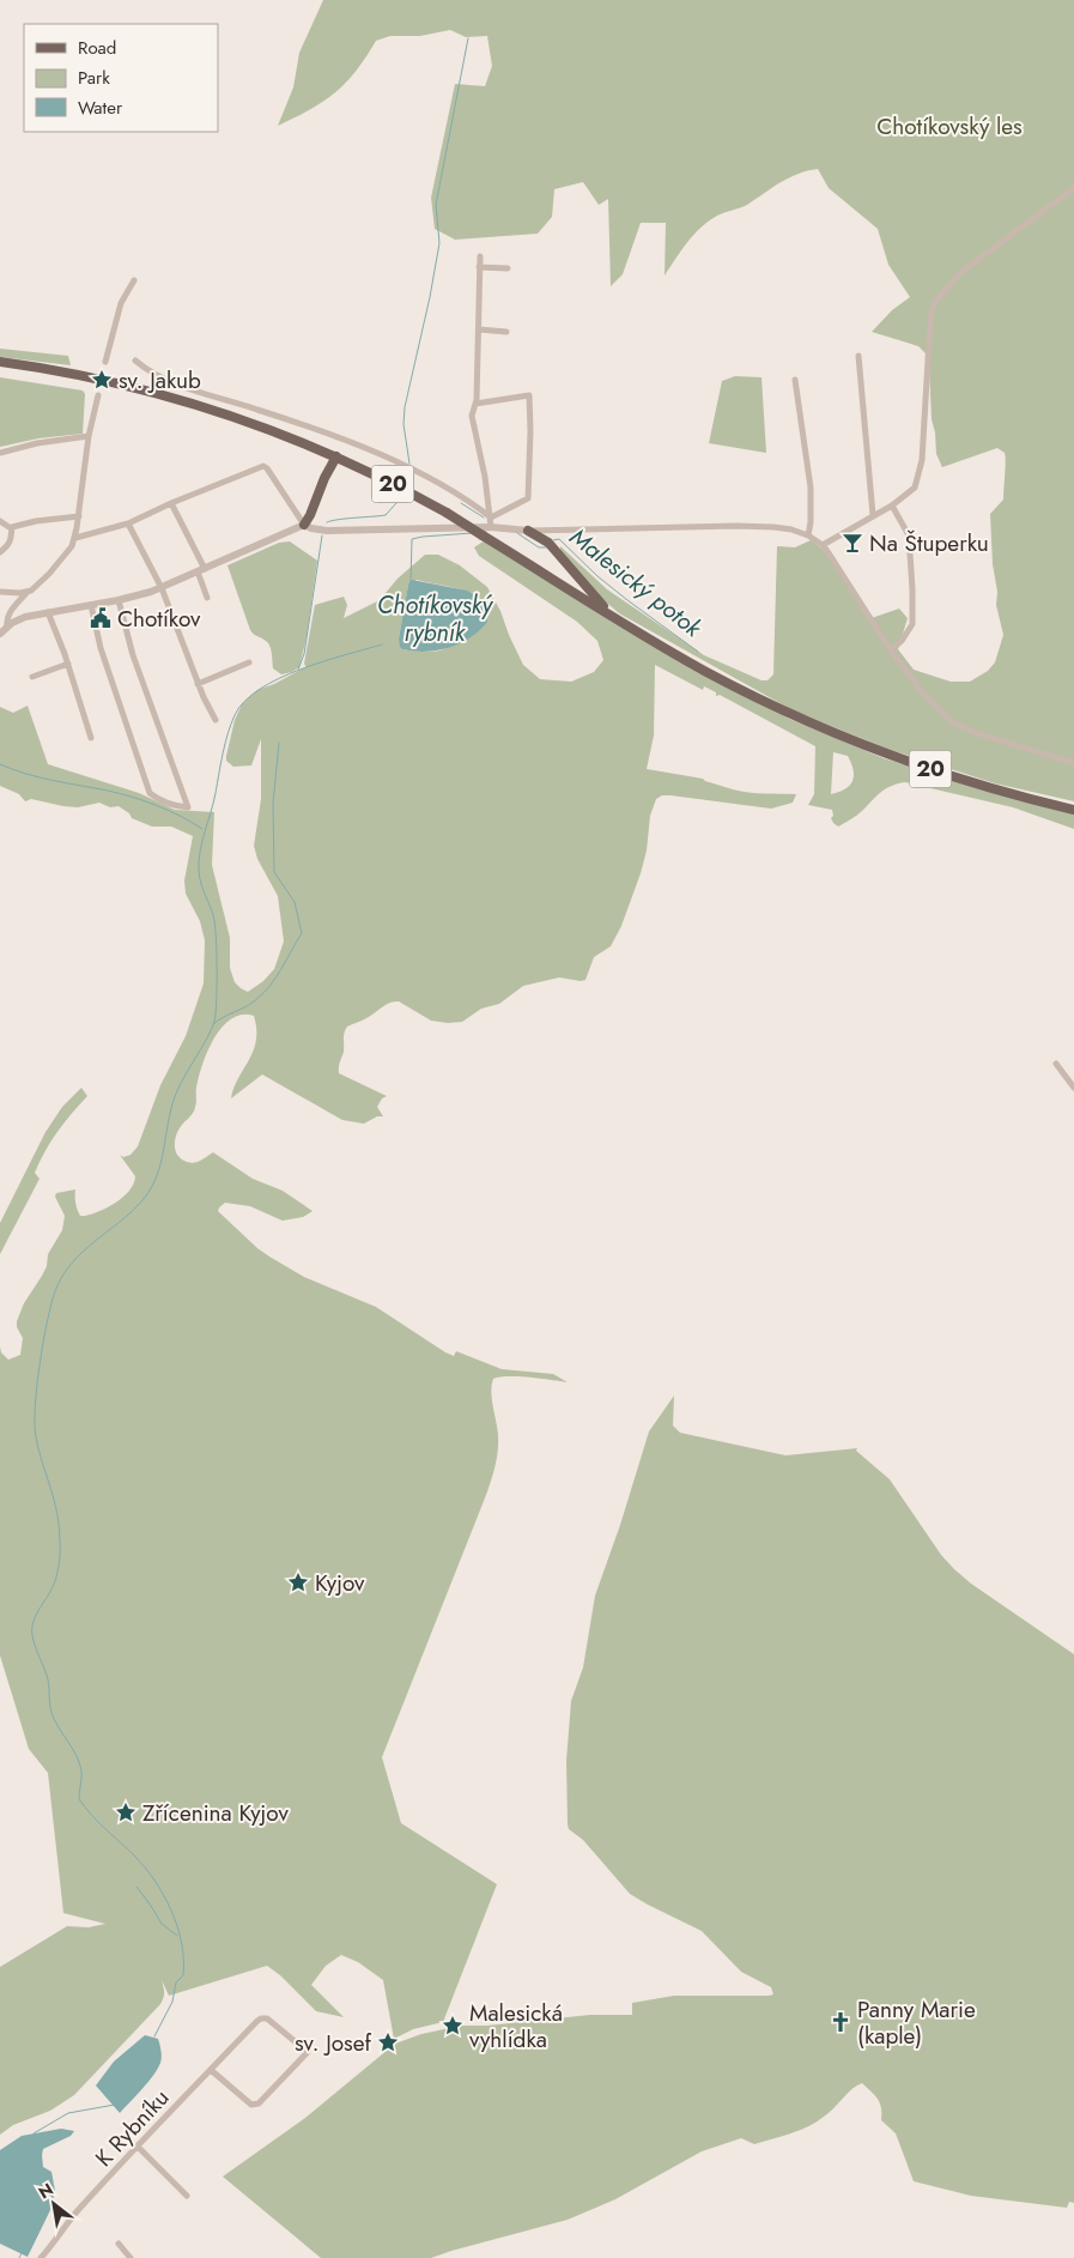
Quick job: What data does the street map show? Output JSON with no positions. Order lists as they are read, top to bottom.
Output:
{
  "streets": {
    "main road": ["20"],
    "street": ["K Rybníku"]
  },
  "water": ["Malesický potok", "Chotíkovský rybník"],
  "parks": ["Chotíkovský les"],
  "places": {
    "place": [
      "sv. Jakub",
      "Kyjov",
      "Zřícenina Kyjov",
      "Malesická vyhlídka",
      "sv. Josef"
    ],
    "bar": ["Na Štuperku"],
    "public building": ["Chotíkov"],
    "church": ["Panny Marie (kaple)"]
  },
  "legend": ["Road", "Park", "Water"],
  "north": "top left"
}
